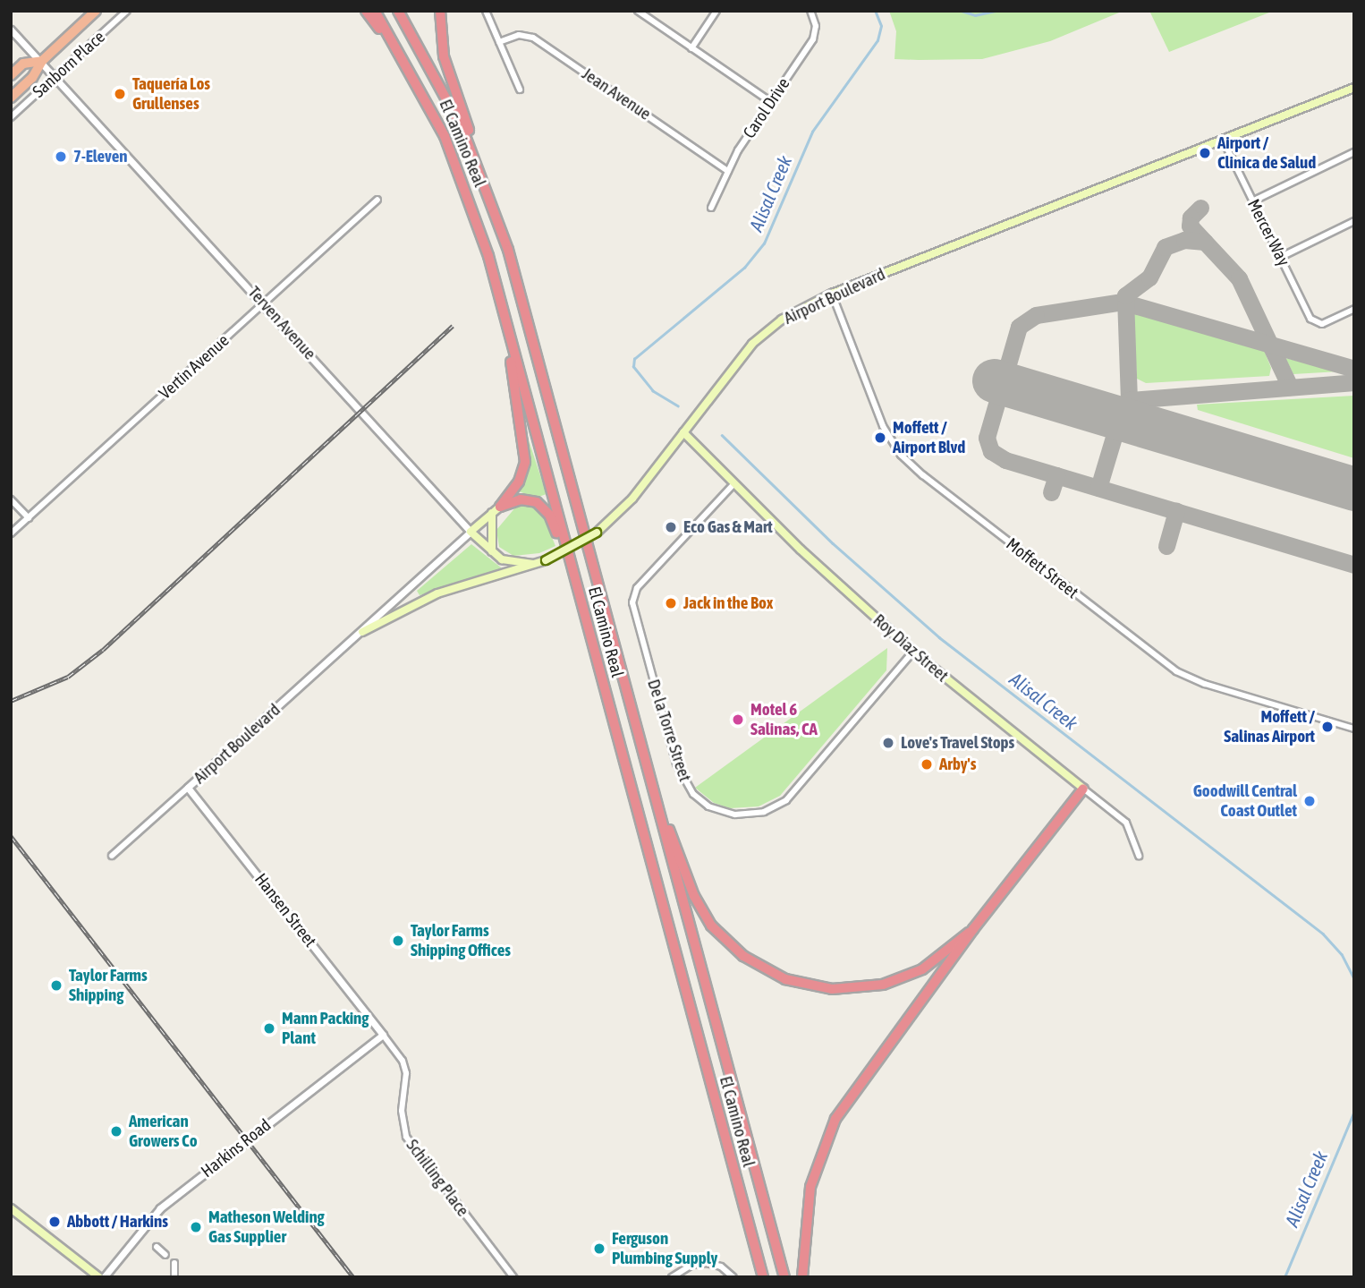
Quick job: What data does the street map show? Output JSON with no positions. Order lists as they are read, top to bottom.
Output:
{
  "streets": {
    "highway": ["El Camino Real"],
    "main road": ["Airport Boulevard", "Terven Avenue", "Roy Diaz Street"],
    "street": [
      "Sanborn Place",
      "Jean Avenue",
      "Carol Drive",
      "Mercer Way",
      "Vertin Avenue",
      "Moffett Street",
      "De la Torre Street",
      "Hansen Street",
      "Harkins Road",
      "Schilling Place"
    ]
  },
  "crossings": [
    ["Sanborn Place", "Terven Avenue"],
    ["Jean Avenue", "Carol Drive"],
    ["Mercer Way", "Airport Boulevard"],
    ["Airport Boulevard", "Terven Avenue"],
    ["Airport Boulevard", "Moffett Street"],
    ["Airport Boulevard", "Roy Diaz Street"],
    ["Airport Boulevard", "Hansen Street"],
    ["Terven Avenue", "Vertin Avenue"],
    ["Roy Diaz Street", "De la Torre Street"],
    ["Hansen Street", "Harkins Road"],
    ["Hansen Street", "Schilling Place"],
    ["Harkins Road", "Schilling Place"]
  ],
  "water": ["Alisal Creek"],
  "places": [
    "Taquería Los Grullenses",
    "Airport / Clinica de Salud",
    "7-Eleven",
    "Moffett / Airport Blvd",
    "Eco Gas & Mart",
    "Jack in the Box",
    "Motel 6 Salinas, CA",
    "Moffett / Salinas Airport",
    "Love's Travel Stops",
    "Arby's",
    "Goodwill Central Coast Outlet",
    "Taylor Farms Shipping Offices",
    "Taylor Farms Shipping",
    "Mann Packing Plant",
    "American Growers Co",
    "Abbott / Harkins",
    "Matheson Welding Gas Supplier",
    "Ferguson Plumbing Supply"
  ]
}
